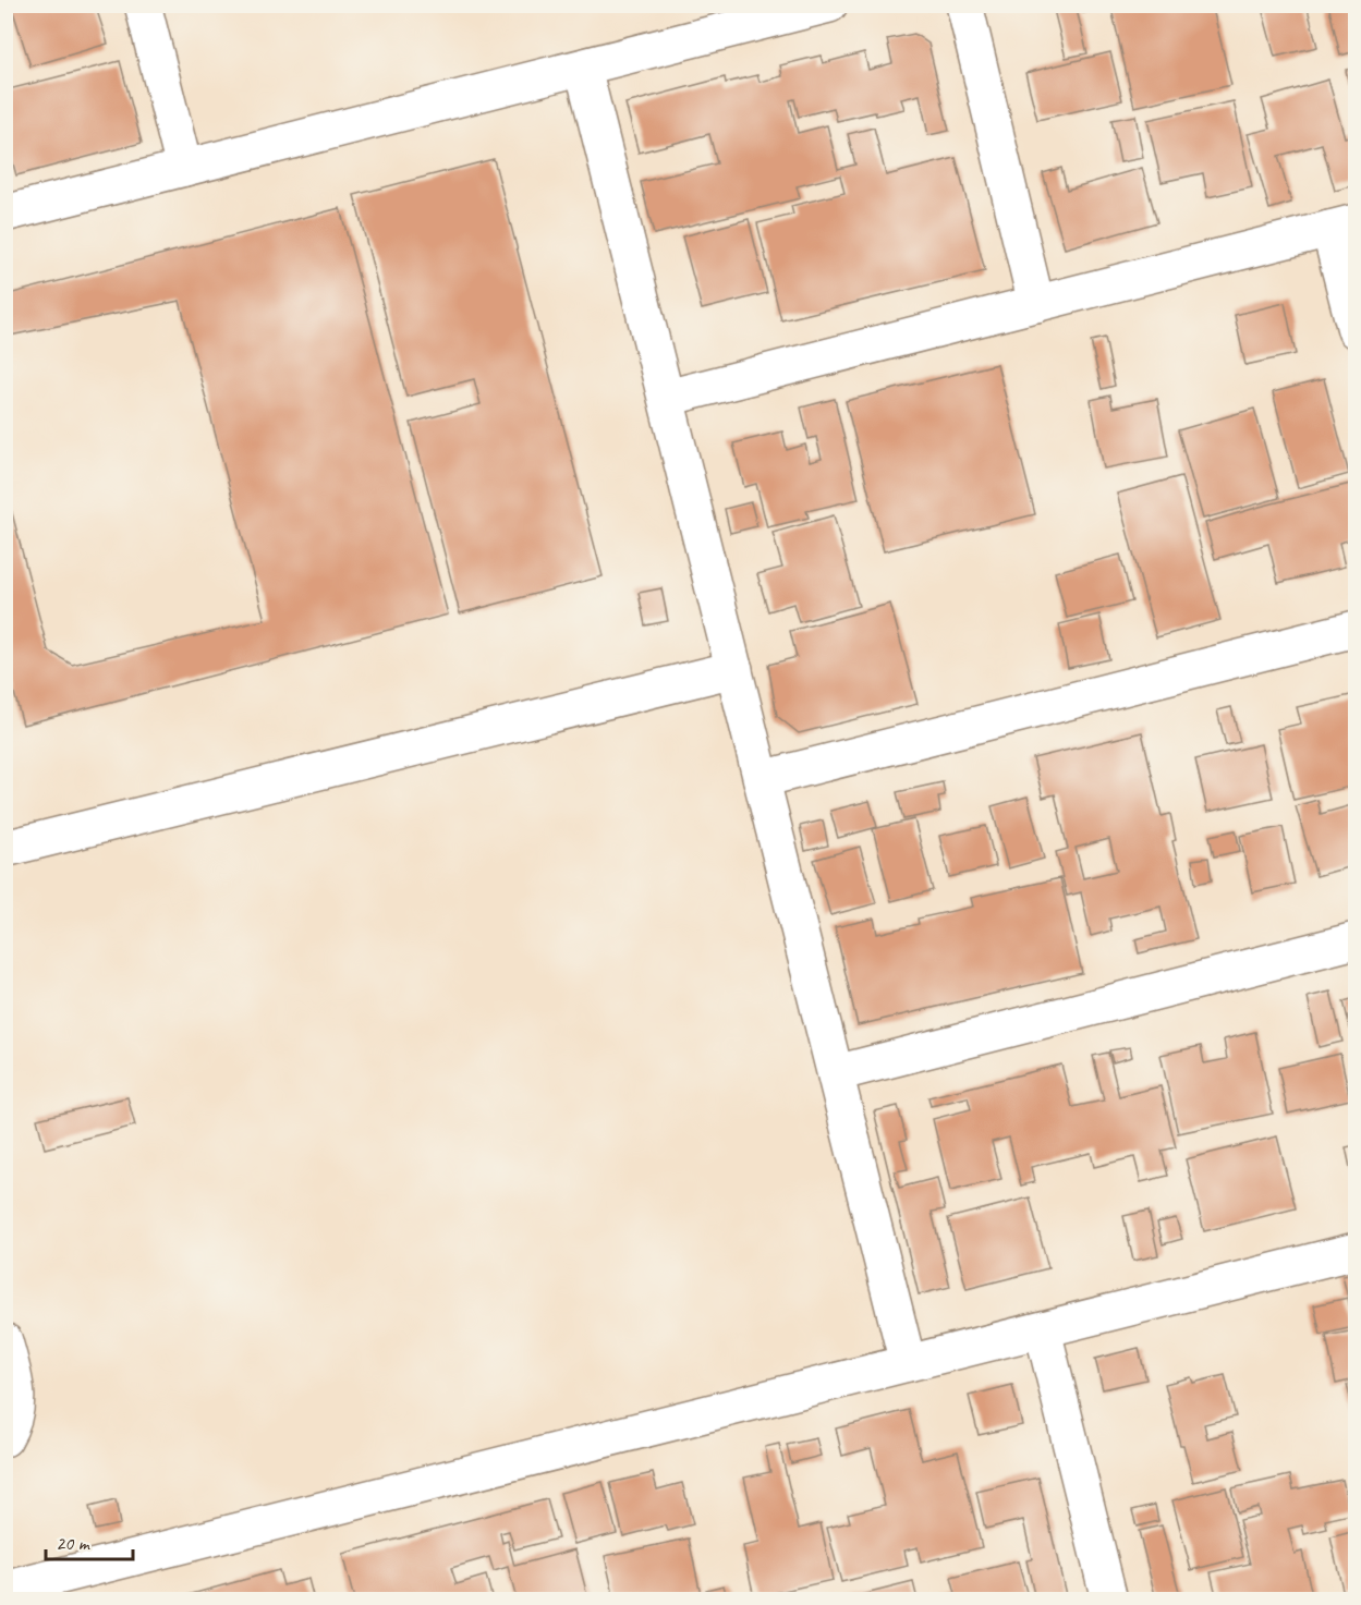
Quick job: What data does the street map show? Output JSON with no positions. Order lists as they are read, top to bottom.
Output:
{
  "scale_bar": "20 m"
}
